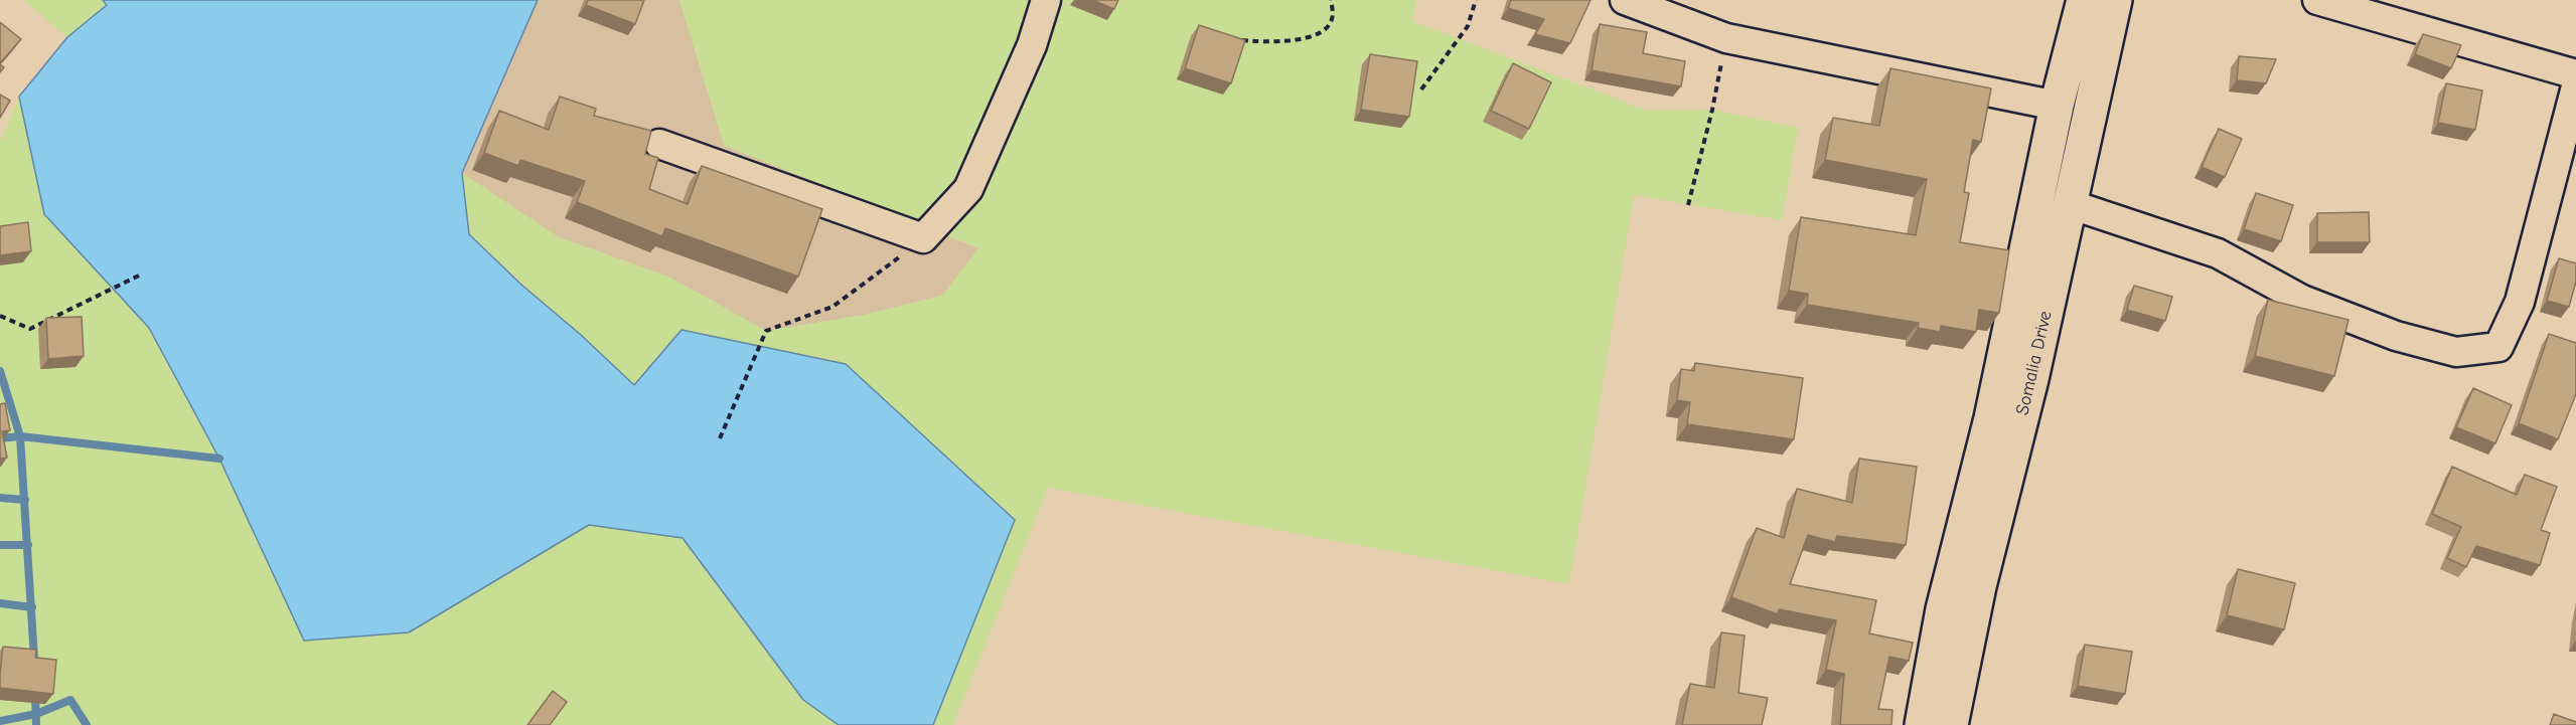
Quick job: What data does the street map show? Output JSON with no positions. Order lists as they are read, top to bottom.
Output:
{
  "streets": {
    "main road": ["Somalia Drive"]
  }
}
